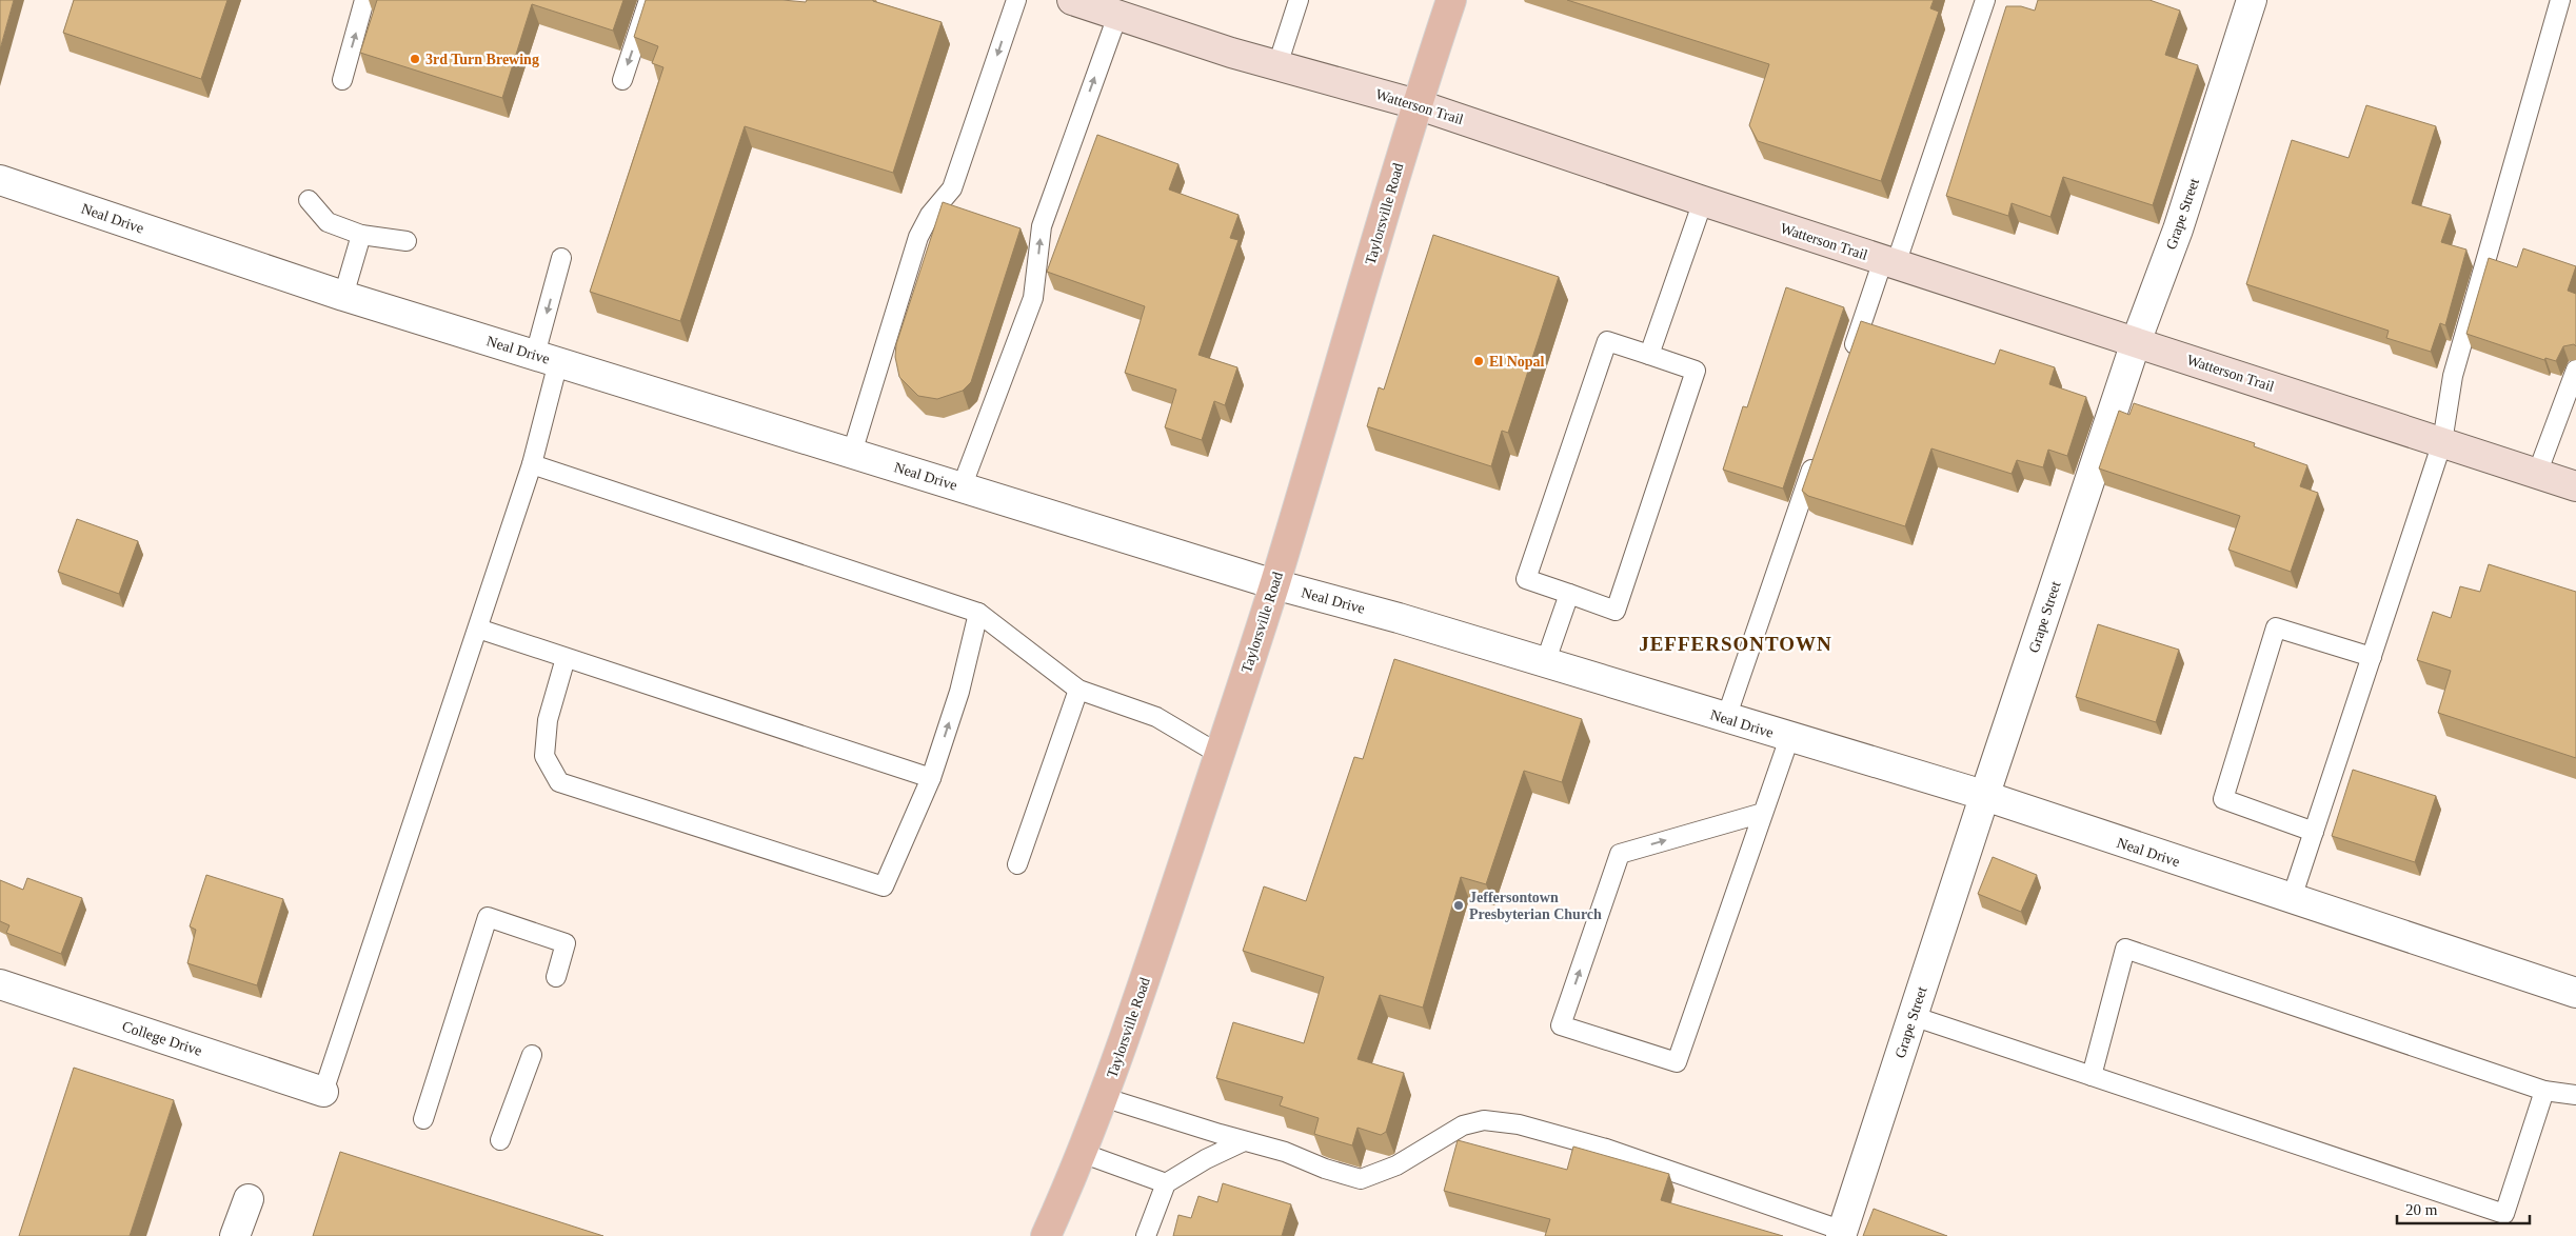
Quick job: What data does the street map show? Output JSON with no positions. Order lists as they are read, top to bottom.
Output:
{
  "streets": {
    "main road": ["Watterson Trail", "Taylorsville Road"],
    "street": ["Grape Street", "Neal Drive", "College Drive"]
  },
  "crossings": [
    ["Watterson Trail", "Taylorsville Road"],
    ["Watterson Trail", "Grape Street"],
    ["Taylorsville Road", "Neal Drive"],
    ["Grape Street", "Neal Drive"]
  ],
  "districts": ["JEFFERSONTOWN"],
  "places": ["3rd Turn Brewing", "El Nopal", "Jeffersontown Presbyterian Church"],
  "scale_bar": "20 m"
}
